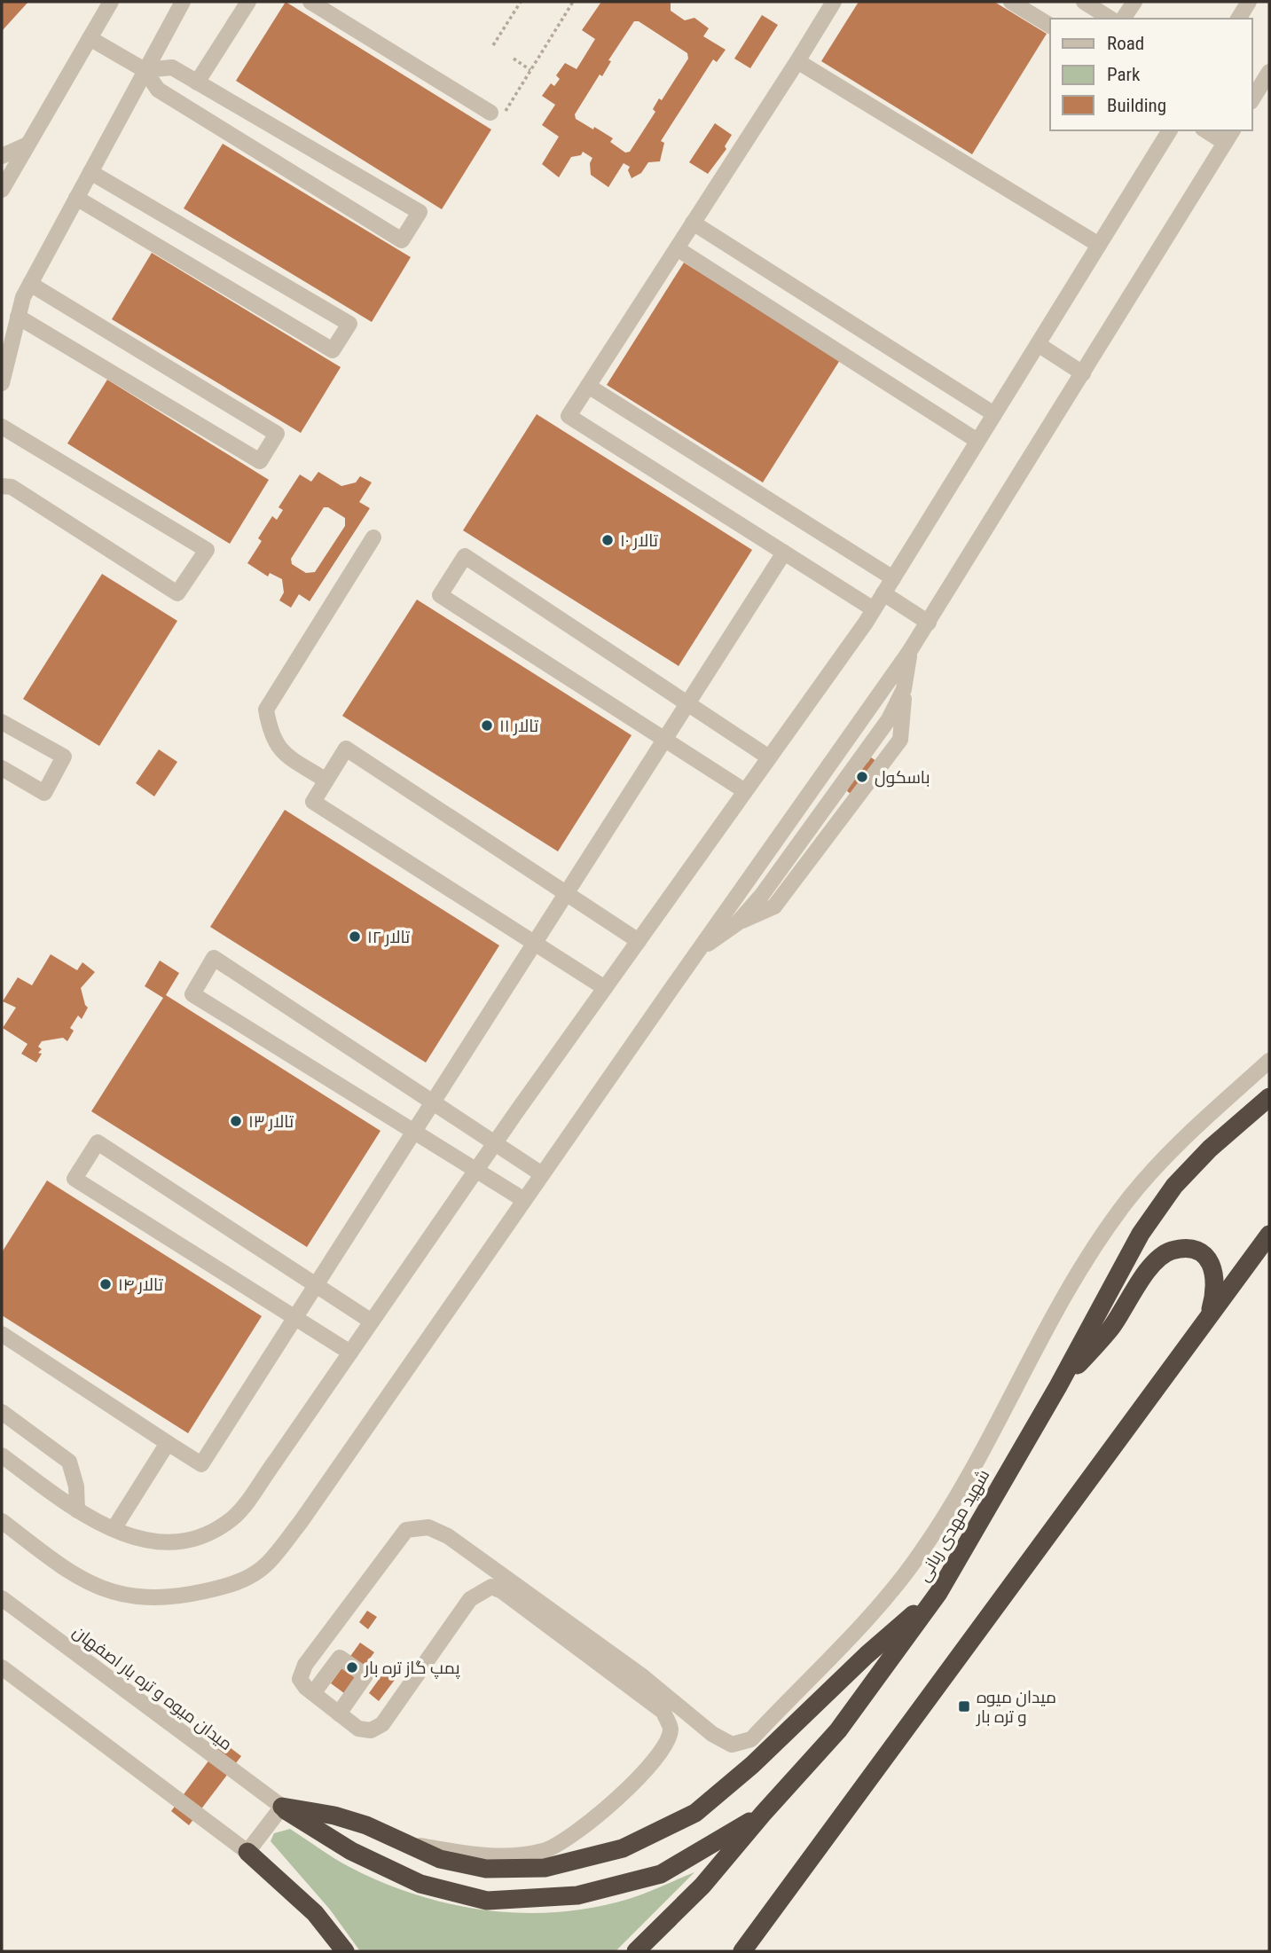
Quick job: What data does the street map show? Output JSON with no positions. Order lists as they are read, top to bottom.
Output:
{
  "streets": {
    "highway": ["شهید مهدی ربانی"],
    "lane": ["میدان میوه و تره بار اصفهان"]
  },
  "places": {
    "other": [
      "تالار ۱۰",
      "تالار ۱۱",
      "باسكول",
      "تالار ۱۲",
      "تالار ۱۳",
      "تالار ۱۴",
      "پمپ گاز تره بار"
    ],
    "transit": ["میدان میوه و تره بار"]
  },
  "legend": ["Road", "Park", "Building"]
}
